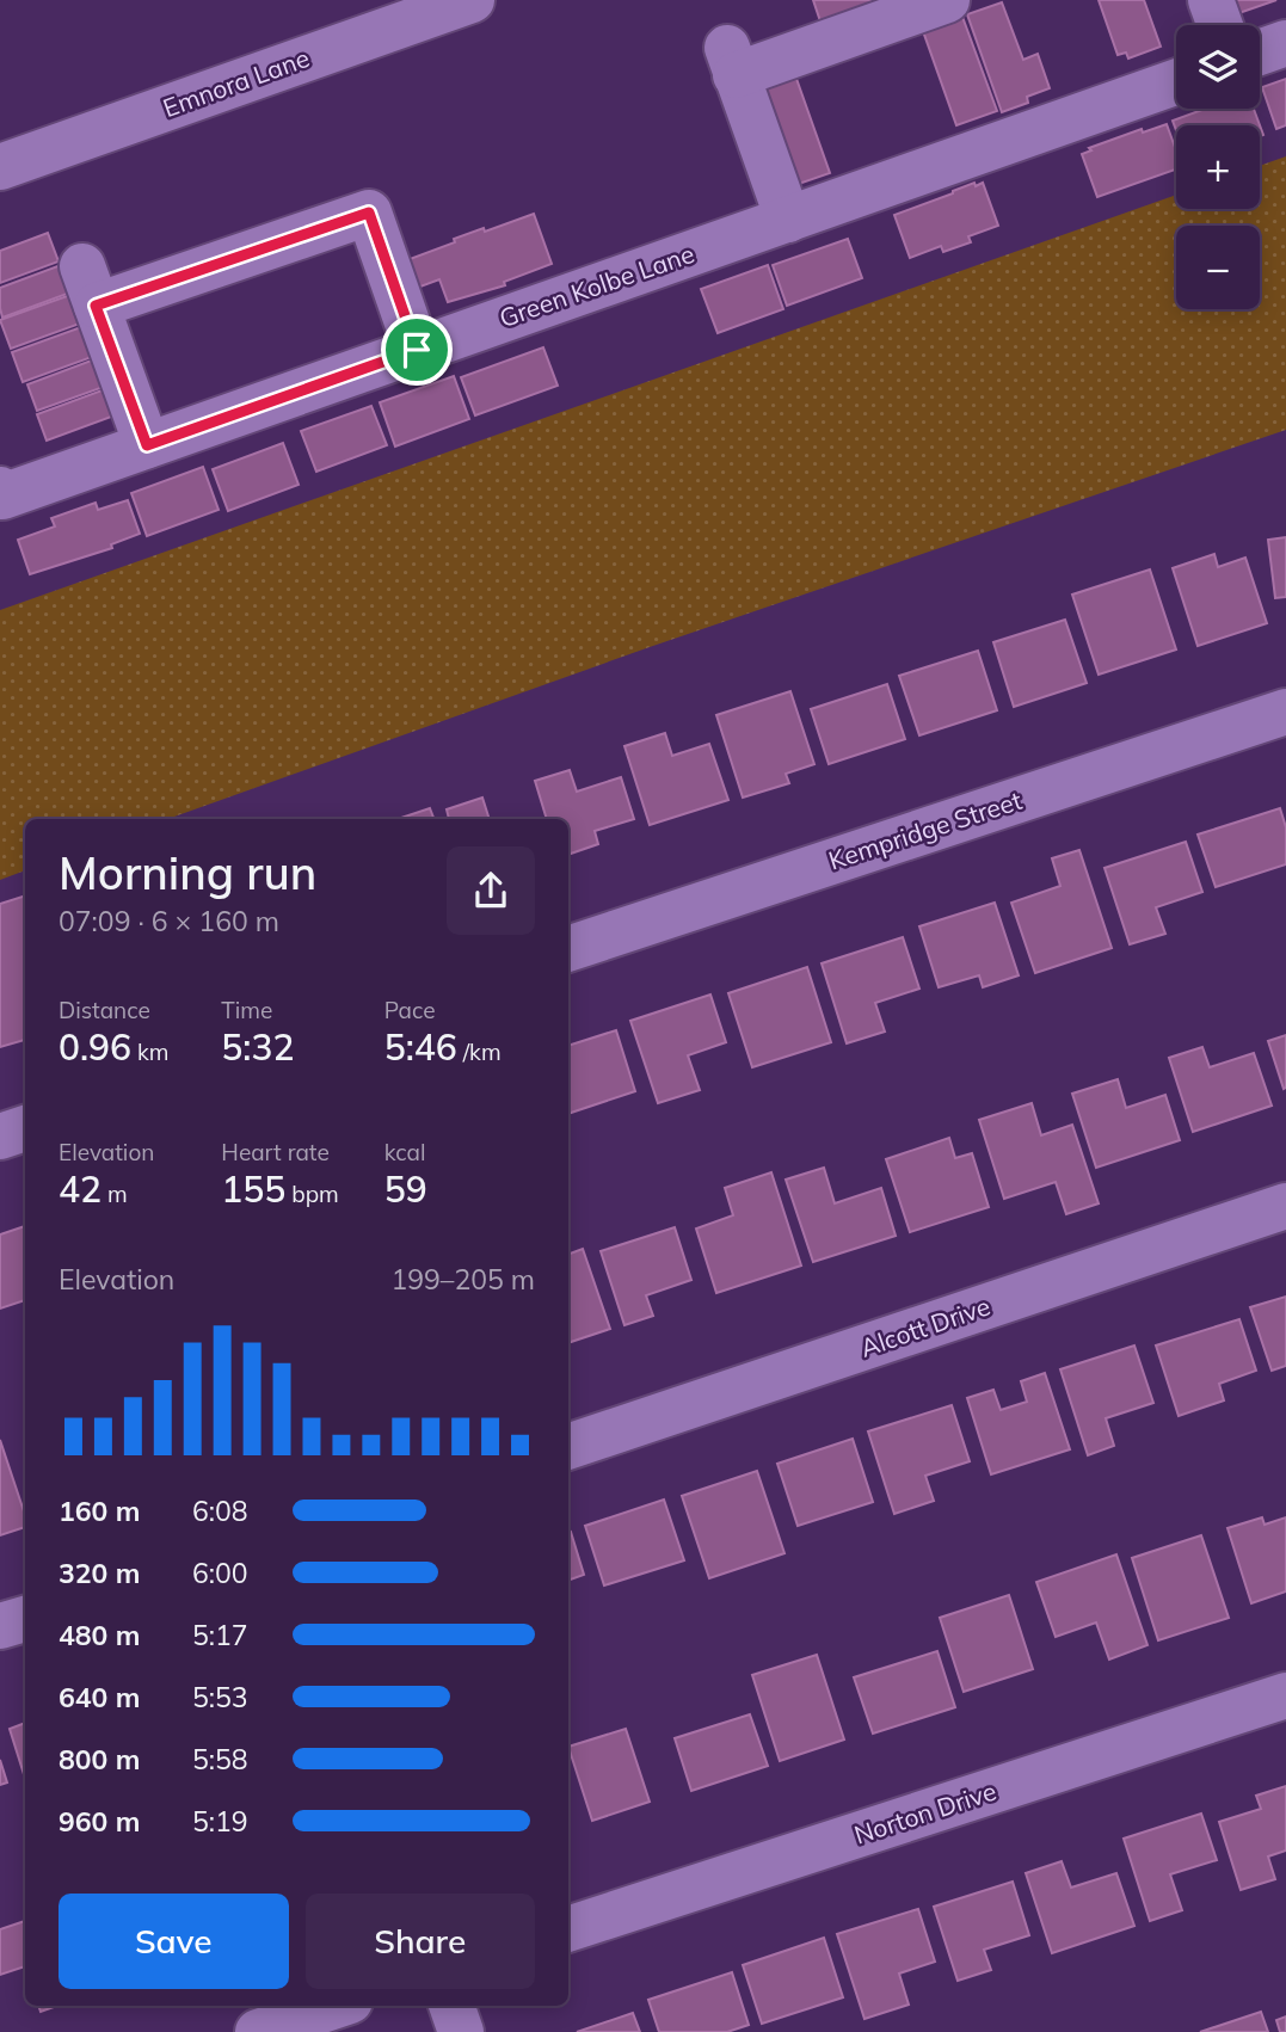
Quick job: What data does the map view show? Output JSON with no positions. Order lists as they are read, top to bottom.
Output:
{
  "streets": {
    "street": [
      "Emnora Lane",
      "Green Kolbe Lane",
      "Kempridge Street",
      "Alcott Drive",
      "Norton Drive"
    ]
  },
  "page": {
    "map_buttons": ["+", "−"],
    "heading": ["Morning run", "07:09 · 6 × 160 m"],
    "stats": [
      ["Distance", "0.96 km"],
      ["Time", "5:32"],
      ["Pace", "5:46 /km"],
      ["Elevation", "42 m"],
      ["Heart rate", "155 bpm"],
      ["kcal", "59"]
    ],
    "chart": ["Elevation", "199–205 m"],
    "list": [
      {
        "name": "160 m",
        "note": "6:08"
      },
      {
        "name": "320 m",
        "note": "6:00"
      },
      {
        "name": "480 m",
        "note": "5:17"
      },
      {
        "name": "640 m",
        "note": "5:53"
      },
      {
        "name": "800 m",
        "note": "5:58"
      },
      {
        "name": "960 m",
        "note": "5:19"
      }
    ],
    "buttons": ["Save", "Share"]
  }
}
